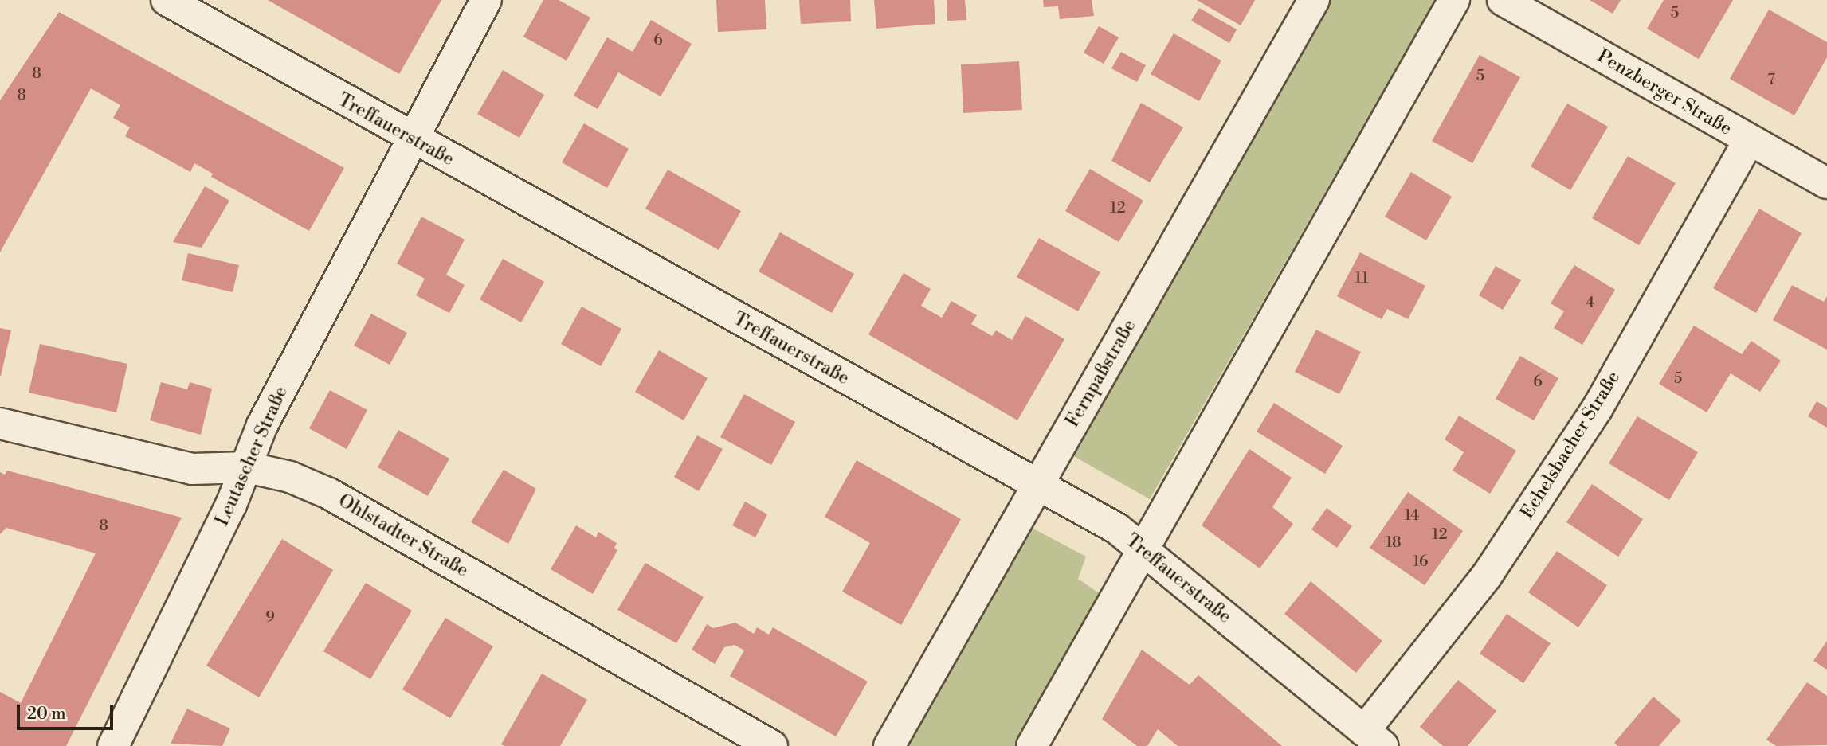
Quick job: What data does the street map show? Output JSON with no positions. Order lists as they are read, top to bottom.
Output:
{
  "streets": {
    "street": [
      "Penzberger Straße",
      "Treffauerstraße",
      "Fernpaßstraße",
      "Echelsbacher Straße",
      "Leutascher Straße",
      "Ohlstadter Straße"
    ]
  },
  "crossings": [
    ["Penzberger Straße", "Echelsbacher Straße"],
    ["Treffauerstraße", "Fernpaßstraße"],
    ["Treffauerstraße", "Echelsbacher Straße"],
    ["Treffauerstraße", "Leutascher Straße"],
    ["Leutascher Straße", "Ohlstadter Straße"]
  ],
  "house_numbers": [
    "5",
    "6",
    "8",
    "5",
    "7",
    "8",
    "12",
    "11",
    "4",
    "5",
    "6",
    "14",
    "8",
    "12",
    "18",
    "16",
    "9"
  ],
  "scale_bar": "20 m"
}
